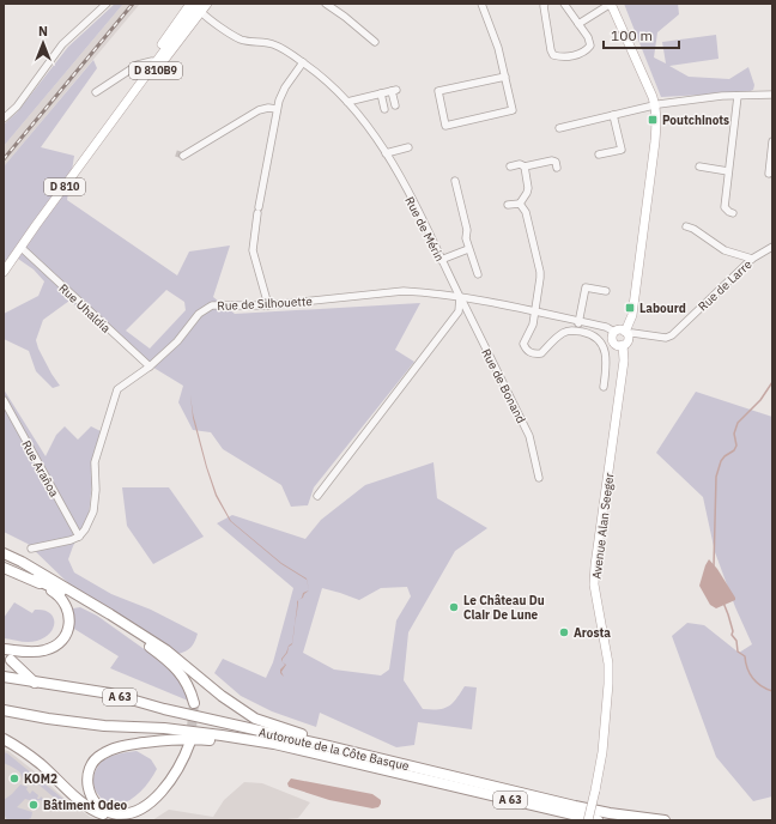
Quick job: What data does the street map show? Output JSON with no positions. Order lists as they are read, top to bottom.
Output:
{
  "streets": {
    "highway": ["A 63", "Autoroute de la Côte Basque"],
    "main road": ["D 810B9", "D 810", "Avenue Alan Seeger"],
    "street": [
      "Rue de Mérin",
      "Rue de Larre",
      "Rue de Silhouette",
      "Rue Uhaldia",
      "Rue de Bonand",
      "Rue Arañoa"
    ]
  },
  "crossings": [
    ["D 810B9", "D 810"],
    ["D 810B9", "Rue de Mérin"],
    ["D 810", "Rue de Mérin"],
    ["D 810", "Rue Uhaldia"],
    ["Rue de Mérin", "Rue de Silhouette"],
    ["Rue de Mérin", "Rue de Bonand"],
    ["Rue de Larre", "Rue de Silhouette"],
    ["Rue de Larre", "Avenue Alan Seeger"],
    ["Rue de Silhouette", "Rue Uhaldia"],
    ["Rue de Silhouette", "Rue de Bonand"],
    ["Rue de Silhouette", "Rue Arañoa"],
    ["Rue de Silhouette", "Avenue Alan Seeger"]
  ],
  "places": {
    "transit": ["Poutchinots", "Labourd"],
    "other": [
      "Le Château Du Clair De Lune",
      "Arosta",
      "KOM2",
      "Bâtiment Odeo"
    ]
  },
  "scale_bar": "100 m",
  "north": "top"
}
